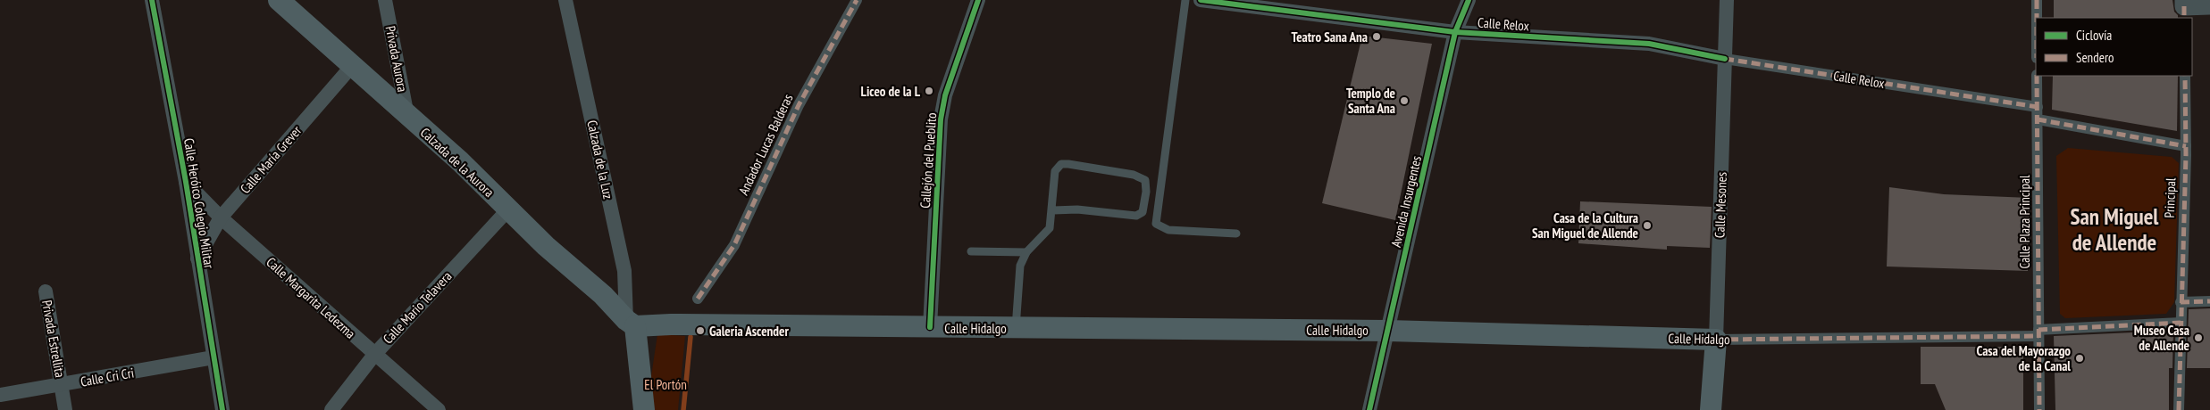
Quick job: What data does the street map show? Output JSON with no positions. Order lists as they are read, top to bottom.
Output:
{
  "streets": {
    "main road": [
      "Calzada de la Luz",
      "Calzada de la Aurora",
      "Calle Mesones",
      "Calle Hidalgo"
    ],
    "street": [
      "Calle Relox",
      "Privada Aurora",
      "Andador Lucas Balderas",
      "Calle María Grever",
      "Callejón del Pueblito",
      "Principal",
      "Avenida Insurgentes",
      "Calle Heróico Colegio Militar",
      "Calle Plaza Principal",
      "Calle Margarita Ledezma",
      "Calle Mario Telavera",
      "Privada Estrellita",
      "Calle Cri Cri"
    ]
  },
  "crossings": [
    ["Calle Relox", "Avenida Insurgentes"],
    ["Calle Relox", "Calle Mesones"],
    ["Calle Relox", "Calle Plaza Principal"],
    ["Privada Aurora", "Calzada de la Aurora"],
    ["Calle María Grever", "Calzada de la Aurora"],
    ["Calle María Grever", "Calle Heróico Colegio Militar"],
    ["Calle María Grever", "Calle Margarita Ledezma"],
    ["Calzada de la Luz", "Calzada de la Aurora"],
    ["Calzada de la Luz", "Calle Hidalgo"],
    ["Callejón del Pueblito", "Calle Hidalgo"],
    ["Calzada de la Aurora", "Calle Mario Telavera"],
    ["Calzada de la Aurora", "Calle Hidalgo"],
    ["Principal", "Calle Hidalgo"],
    ["Avenida Insurgentes", "Calle Hidalgo"],
    ["Calle Heróico Colegio Militar", "Calle Margarita Ledezma"],
    ["Calle Heróico Colegio Militar", "Calle Cri Cri"],
    ["Calle Mesones", "Calle Hidalgo"],
    ["Calle Plaza Principal", "Calle Hidalgo"],
    ["Calle Margarita Ledezma", "Calle Mario Telavera"],
    ["Privada Estrellita", "Calle Cri Cri"]
  ],
  "districts": ["San Miguel de Allende"],
  "parks": ["El Portón"],
  "places": [
    "Teatro Sana Ana",
    "Liceo de la L",
    "Templo de Santa Ana",
    "Casa de la Cultura San Miguel de Allende",
    "Galeria Ascender",
    "Museo Casa de Allende",
    "Casa del Mayorazgo de la Canal"
  ],
  "legend": ["Ciclovía", "Sendero"]
}
